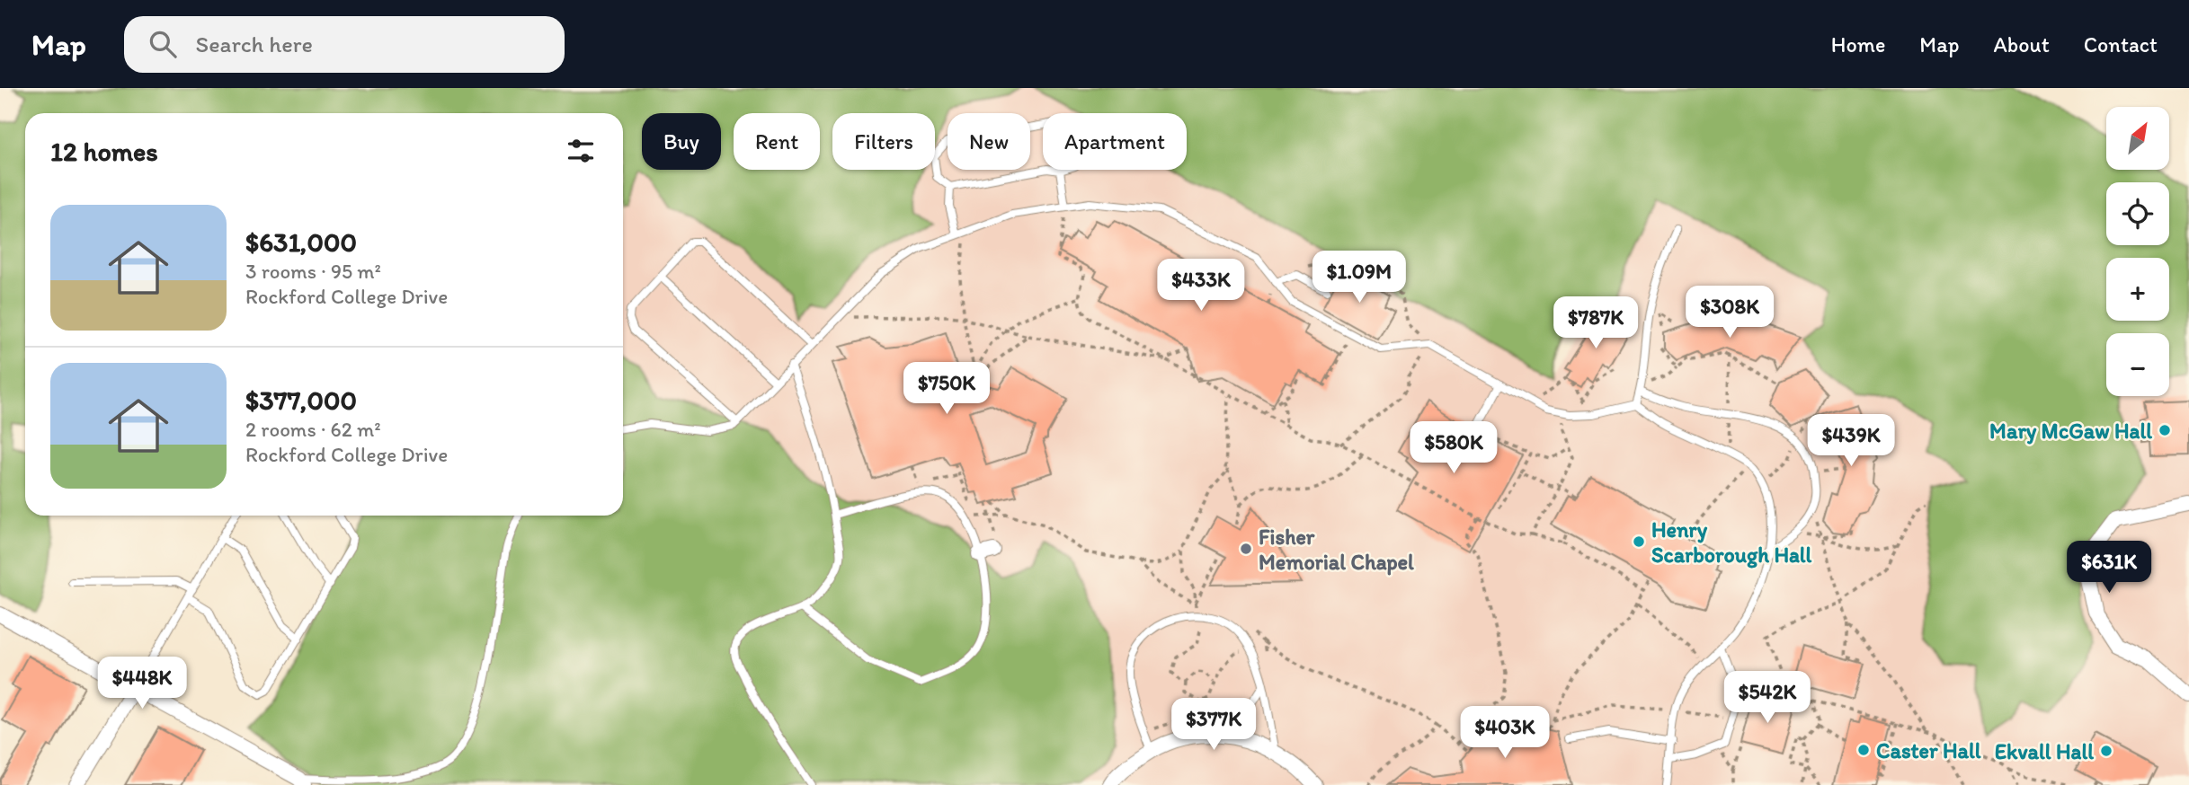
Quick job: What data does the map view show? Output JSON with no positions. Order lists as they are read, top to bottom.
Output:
{
  "places": [
    "Mary McGaw Hall",
    "Henry Scarborough Hall",
    "Fisher Memorial Chapel",
    "Caster Hall",
    "Ekvall Hall"
  ],
  "north": "top right",
  "page": {
    "header": "Map",
    "search": "Search here",
    "nav": [
      "Home",
      "Map",
      "About",
      "Contact"
    ],
    "map_buttons": ["+", "−"],
    "chip": [
      "Buy",
      "Rent",
      "Filters",
      "New",
      "Apartment"
    ],
    "heading": "12 homes",
    "list": [
      {
        "name": "$631,000",
        "note": "3 rooms · 95 m² · Rockford College Drive"
      },
      {
        "name": "$377,000",
        "note": "2 rooms · 62 m² · Rockford College Drive"
      }
    ],
    "price": [
      "$1.09M",
      "$433K",
      "$308K",
      "$787K",
      "$750K",
      "$439K",
      "$580K",
      "$631K",
      "$448K",
      "$542K",
      "$377K",
      "$403K"
    ]
  }
}
